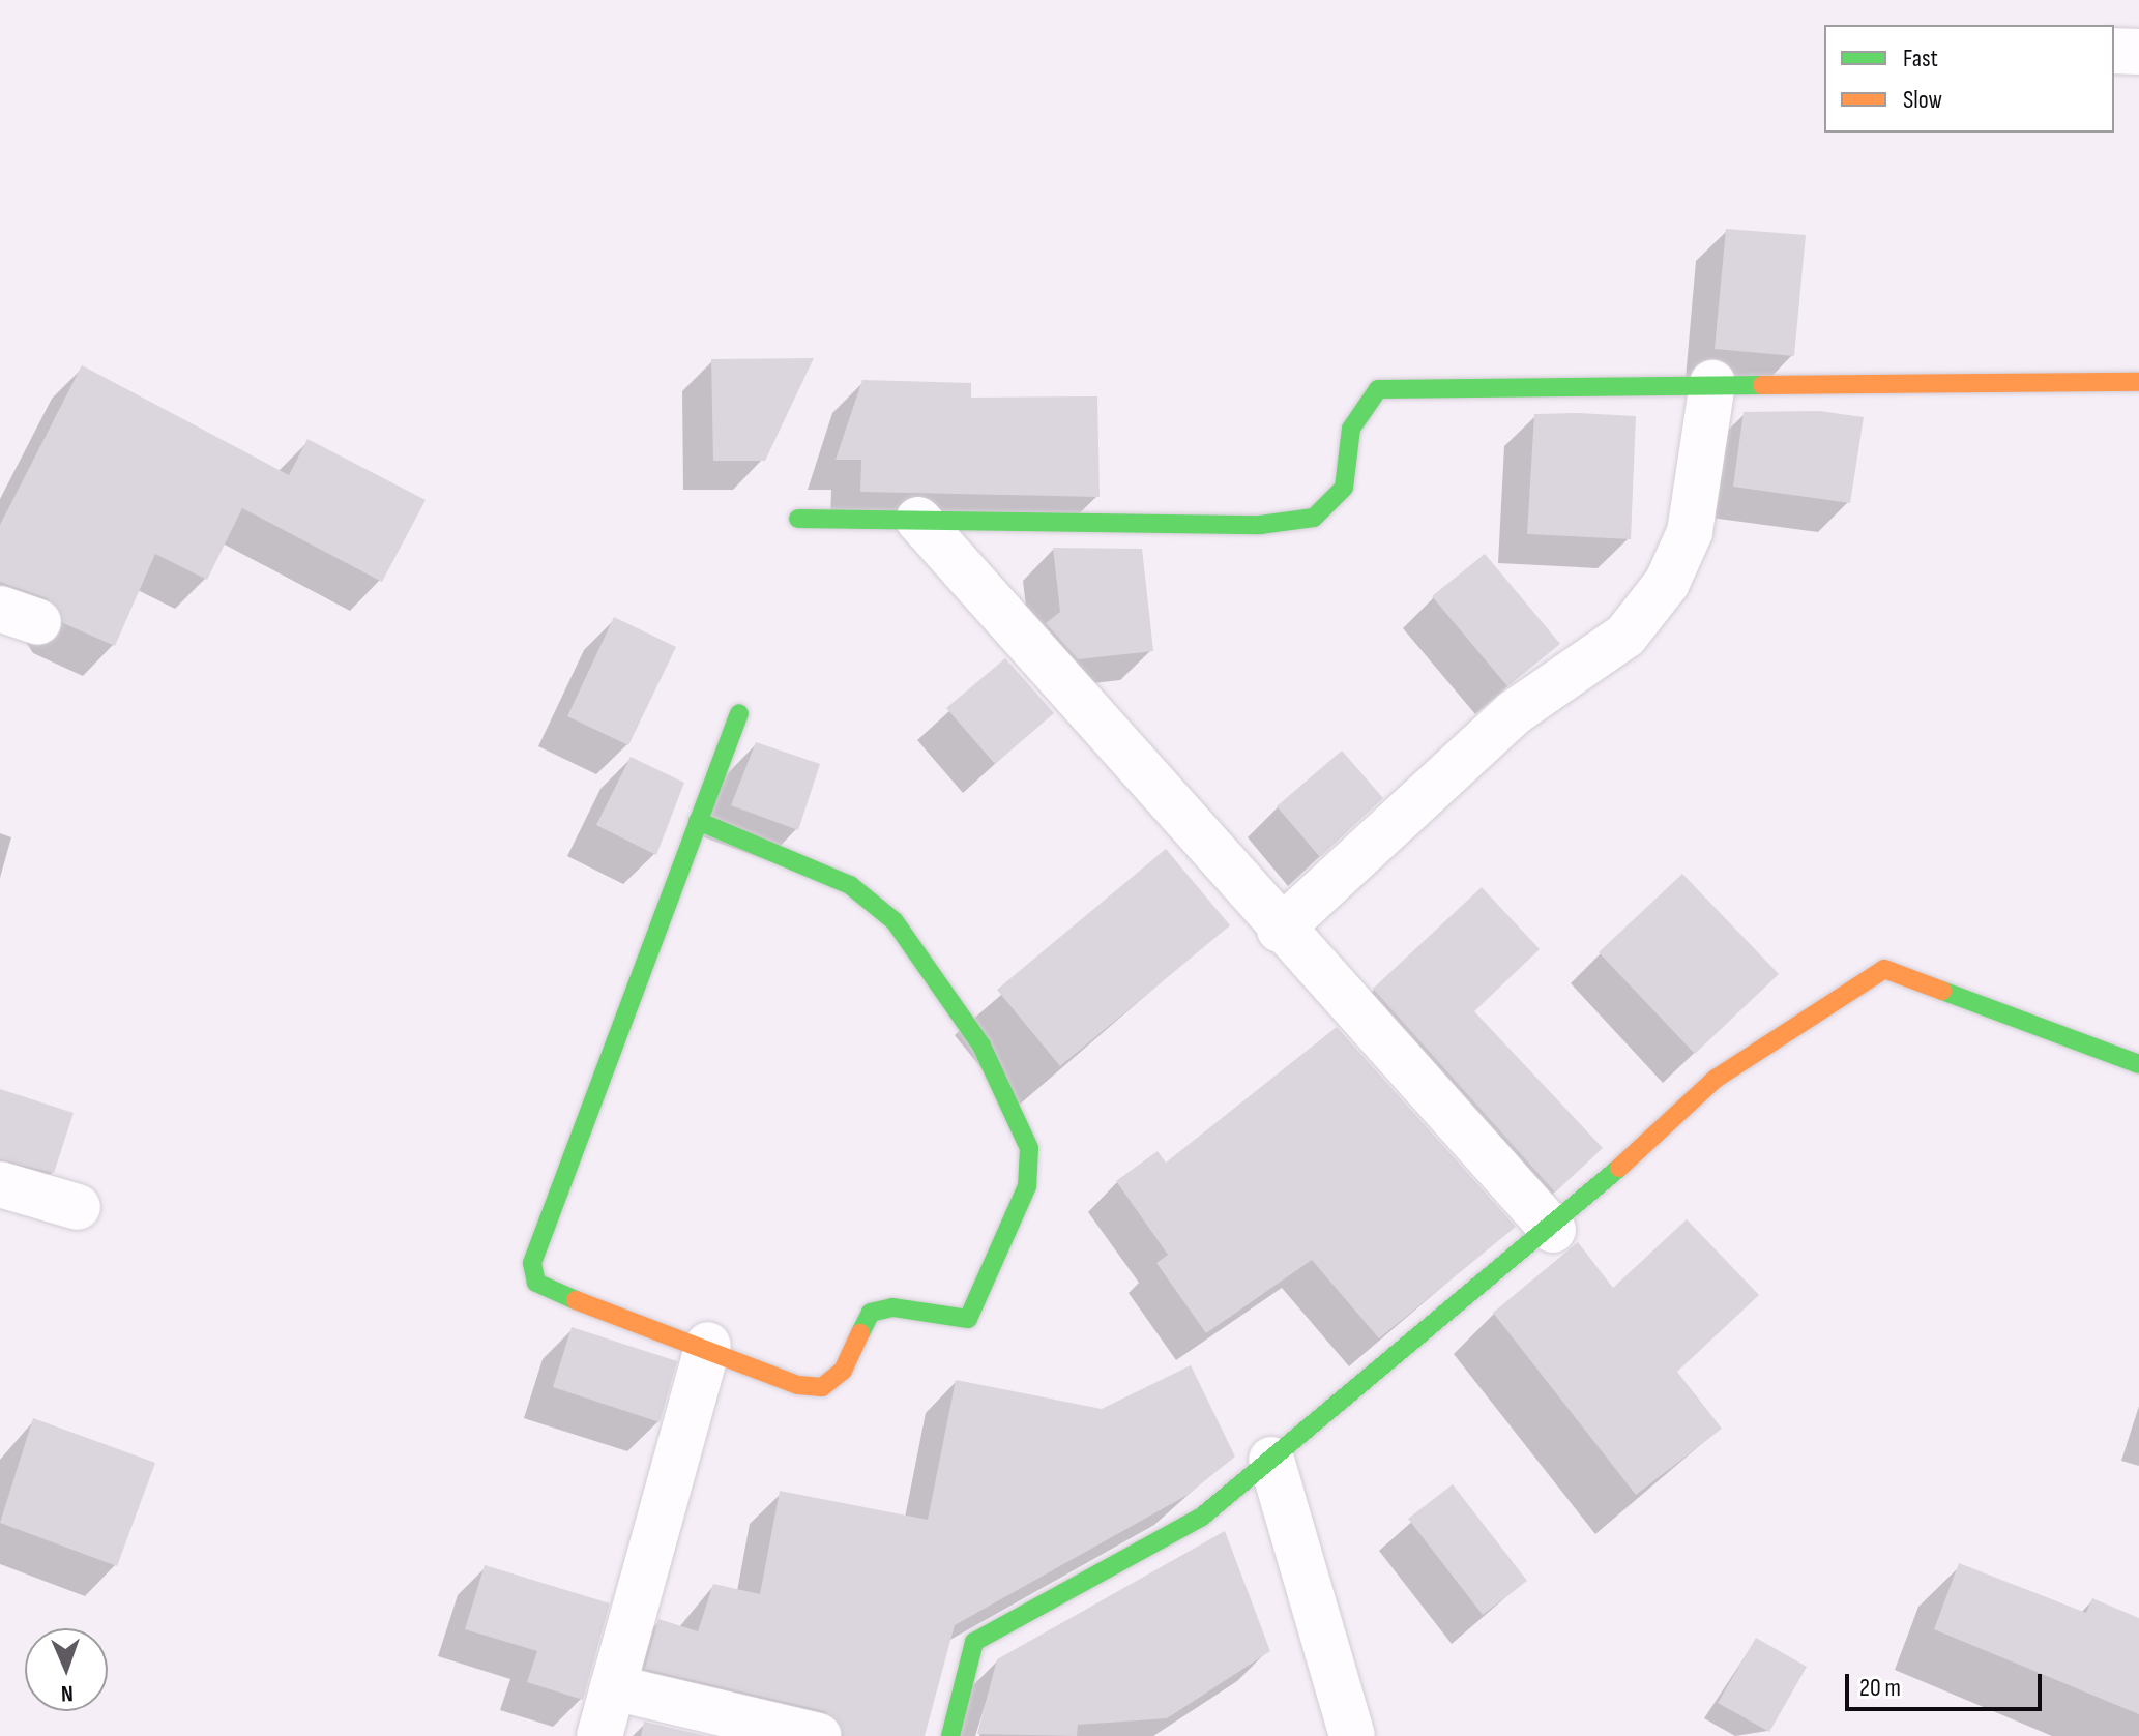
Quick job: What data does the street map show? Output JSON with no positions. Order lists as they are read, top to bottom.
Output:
{
  "legend": ["Fast", "Slow"],
  "scale_bar": "20 m",
  "north": "bottom"
}
